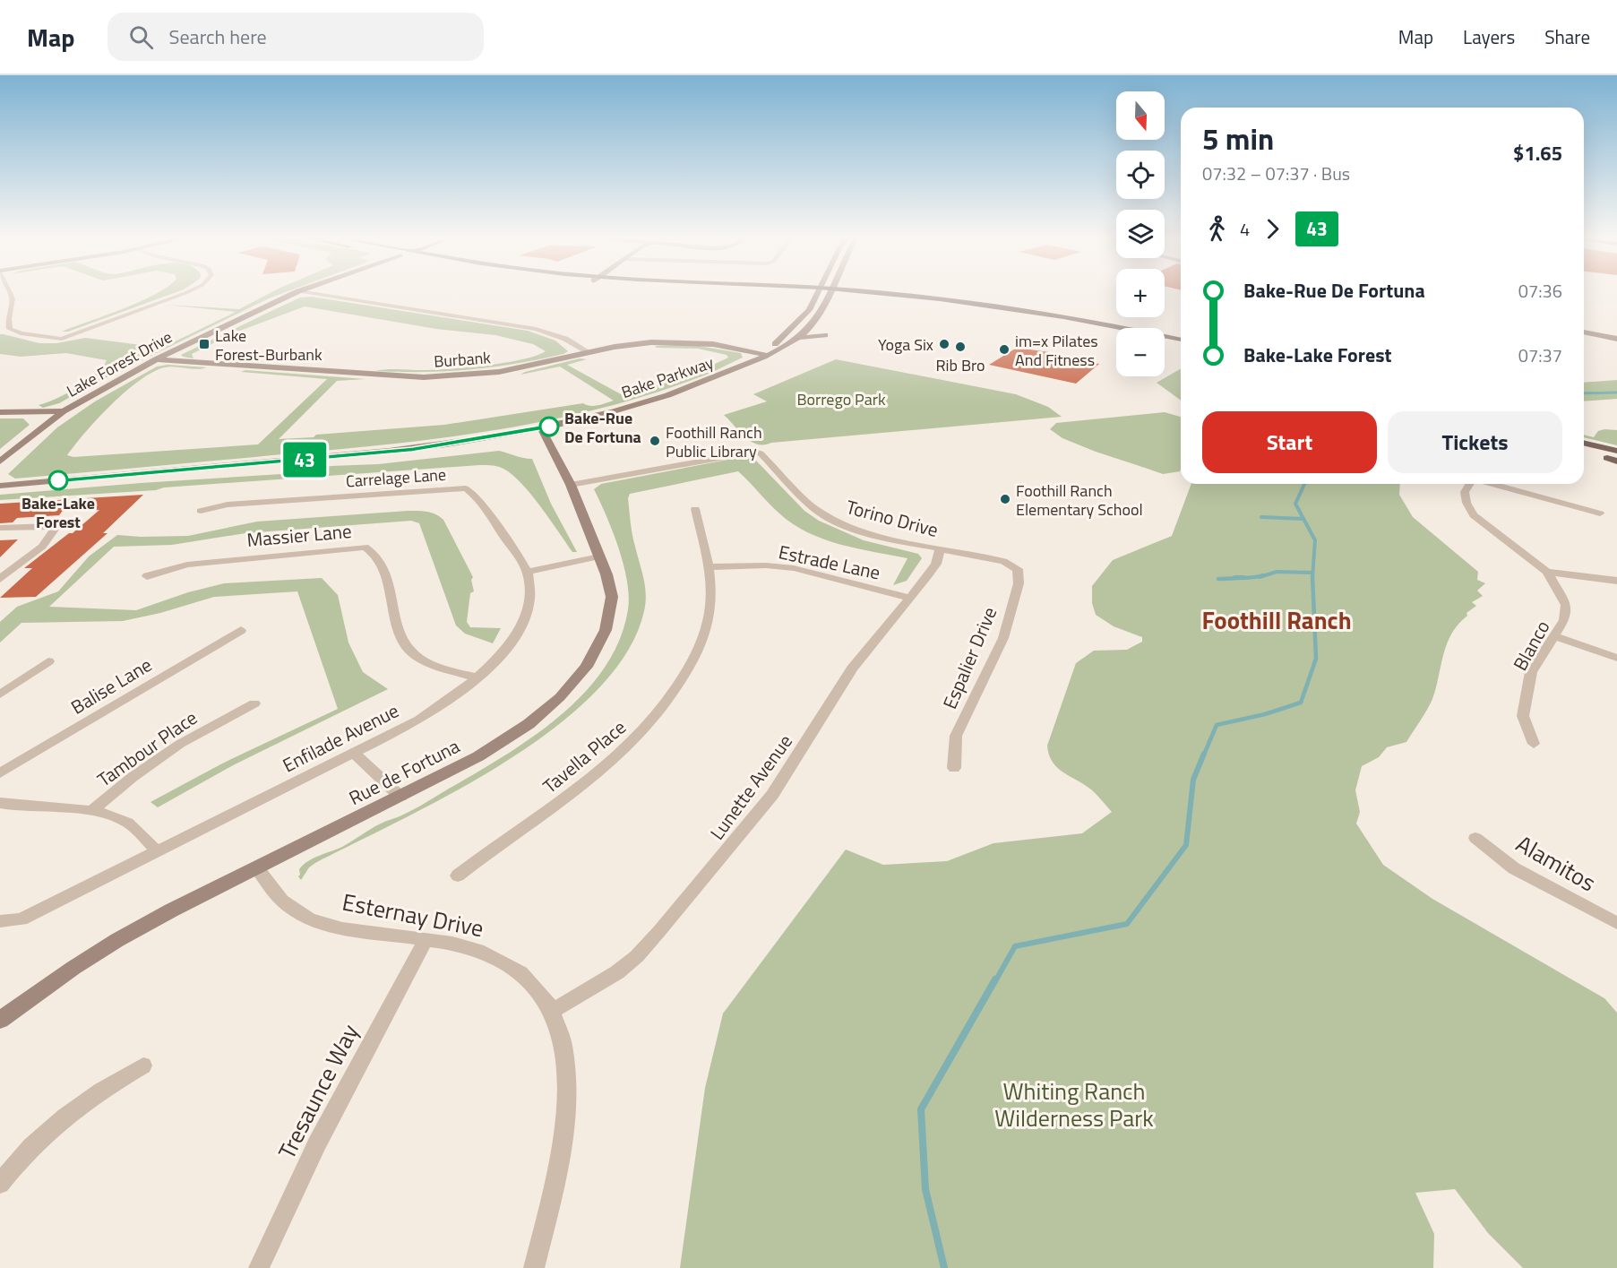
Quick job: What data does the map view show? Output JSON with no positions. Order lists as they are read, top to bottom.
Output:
{
  "streets": {
    "main road": [
      "Burbank",
      "Lake Forest Drive",
      "Bake Parkway",
      "Rue de Fortuna"
    ],
    "street": [
      "Carrelage Lane",
      "Torino Drive",
      "Massier Lane",
      "Estrade Lane",
      "Blanco",
      "Espalier Drive",
      "Balise Lane",
      "Enfilade Avenue",
      "Tambour Place",
      "Tavella Place",
      "Lunette Avenue",
      "Alamitos",
      "Esternay Drive",
      "Tresaunce Way"
    ]
  },
  "crossings": [
    ["Burbank", "Lake Forest Drive"],
    ["Burbank", "Bake Parkway"],
    ["Bake Parkway", "Rue de Fortuna"],
    ["Carrelage Lane", "Enfilade Avenue"],
    ["Torino Drive", "Espalier Drive"],
    ["Torino Drive", "Rue de Fortuna"],
    ["Torino Drive", "Lunette Avenue"],
    ["Massier Lane", "Enfilade Avenue"],
    ["Estrade Lane", "Tavella Place"],
    ["Estrade Lane", "Lunette Avenue"],
    ["Rue de Fortuna", "Esternay Drive"],
    ["Lunette Avenue", "Esternay Drive"],
    ["Esternay Drive", "Tresaunce Way"]
  ],
  "districts": ["Foothill Ranch"],
  "parks": ["Borrego Park", "Whiting Ranch Wilderness Park"],
  "places": {
    "transit": ["Lake Forest-Burbank"],
    "other": [
      "Yoga Six",
      "Rib Bro",
      "im=x Pilates And Fitness",
      "Bake-Rue De Fortuna",
      "Foothill Ranch Public Library",
      "Bake-Lake Forest",
      "Foothill Ranch Elementary School"
    ]
  },
  "lines": ["bus line 43"],
  "north": "bottom",
  "page": {
    "header": "Map",
    "search": "Search here",
    "nav": ["Map", "Layers", "Share"],
    "on_map": "43",
    "map_buttons": ["+", "−"],
    "heading": ["5 min", "07:32 – 07:37 · Bus", "$1.65"],
    "legs": ["4", "43"],
    "list": [
      {
        "name": "Bake-Rue De Fortuna",
        "value": "07:36"
      },
      {
        "name": "Bake-Lake Forest",
        "value": "07:37"
      }
    ],
    "buttons": ["Start", "Tickets"]
  }
}
